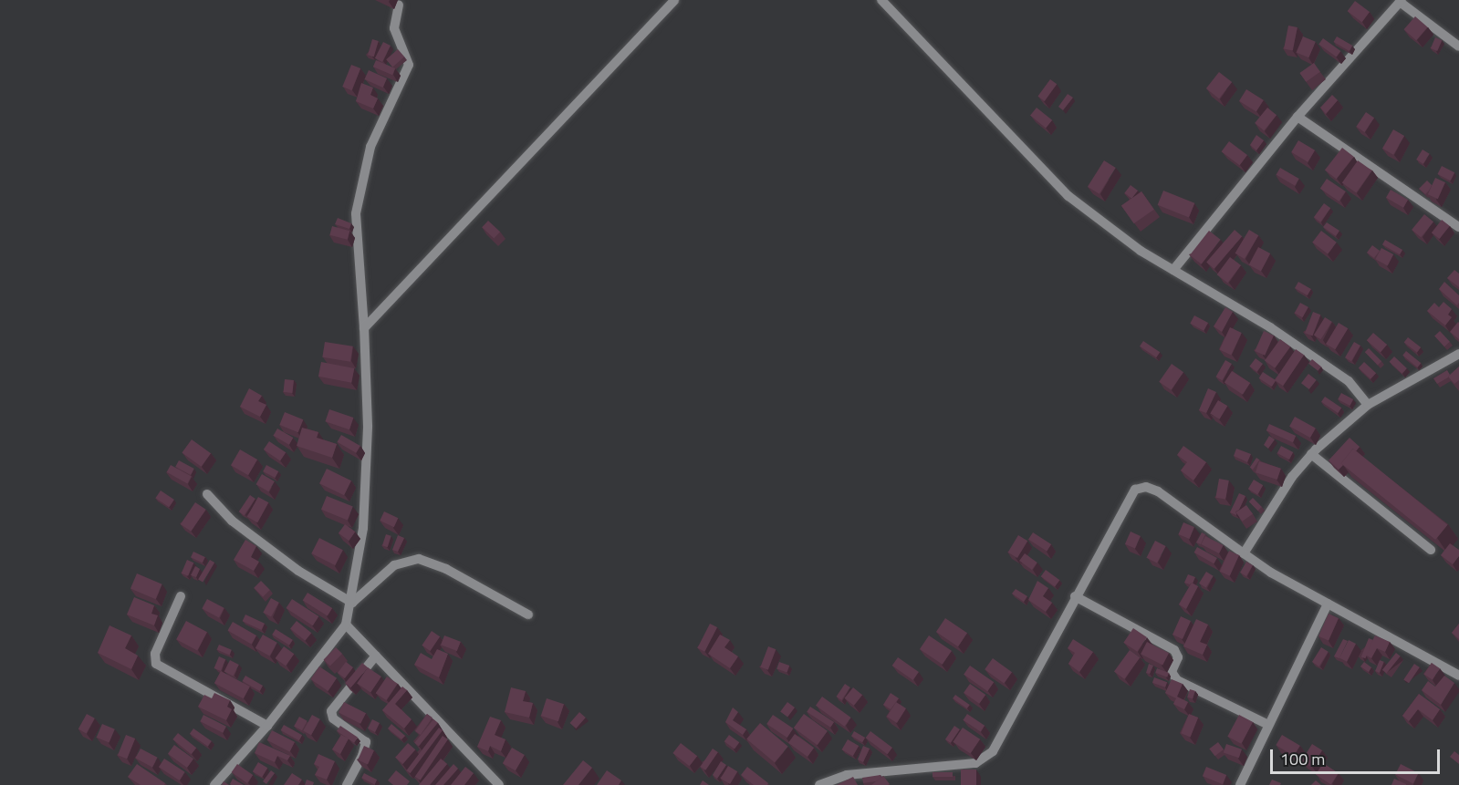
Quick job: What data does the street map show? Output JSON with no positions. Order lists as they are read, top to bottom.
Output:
{
  "scale_bar": "100 m"
}
